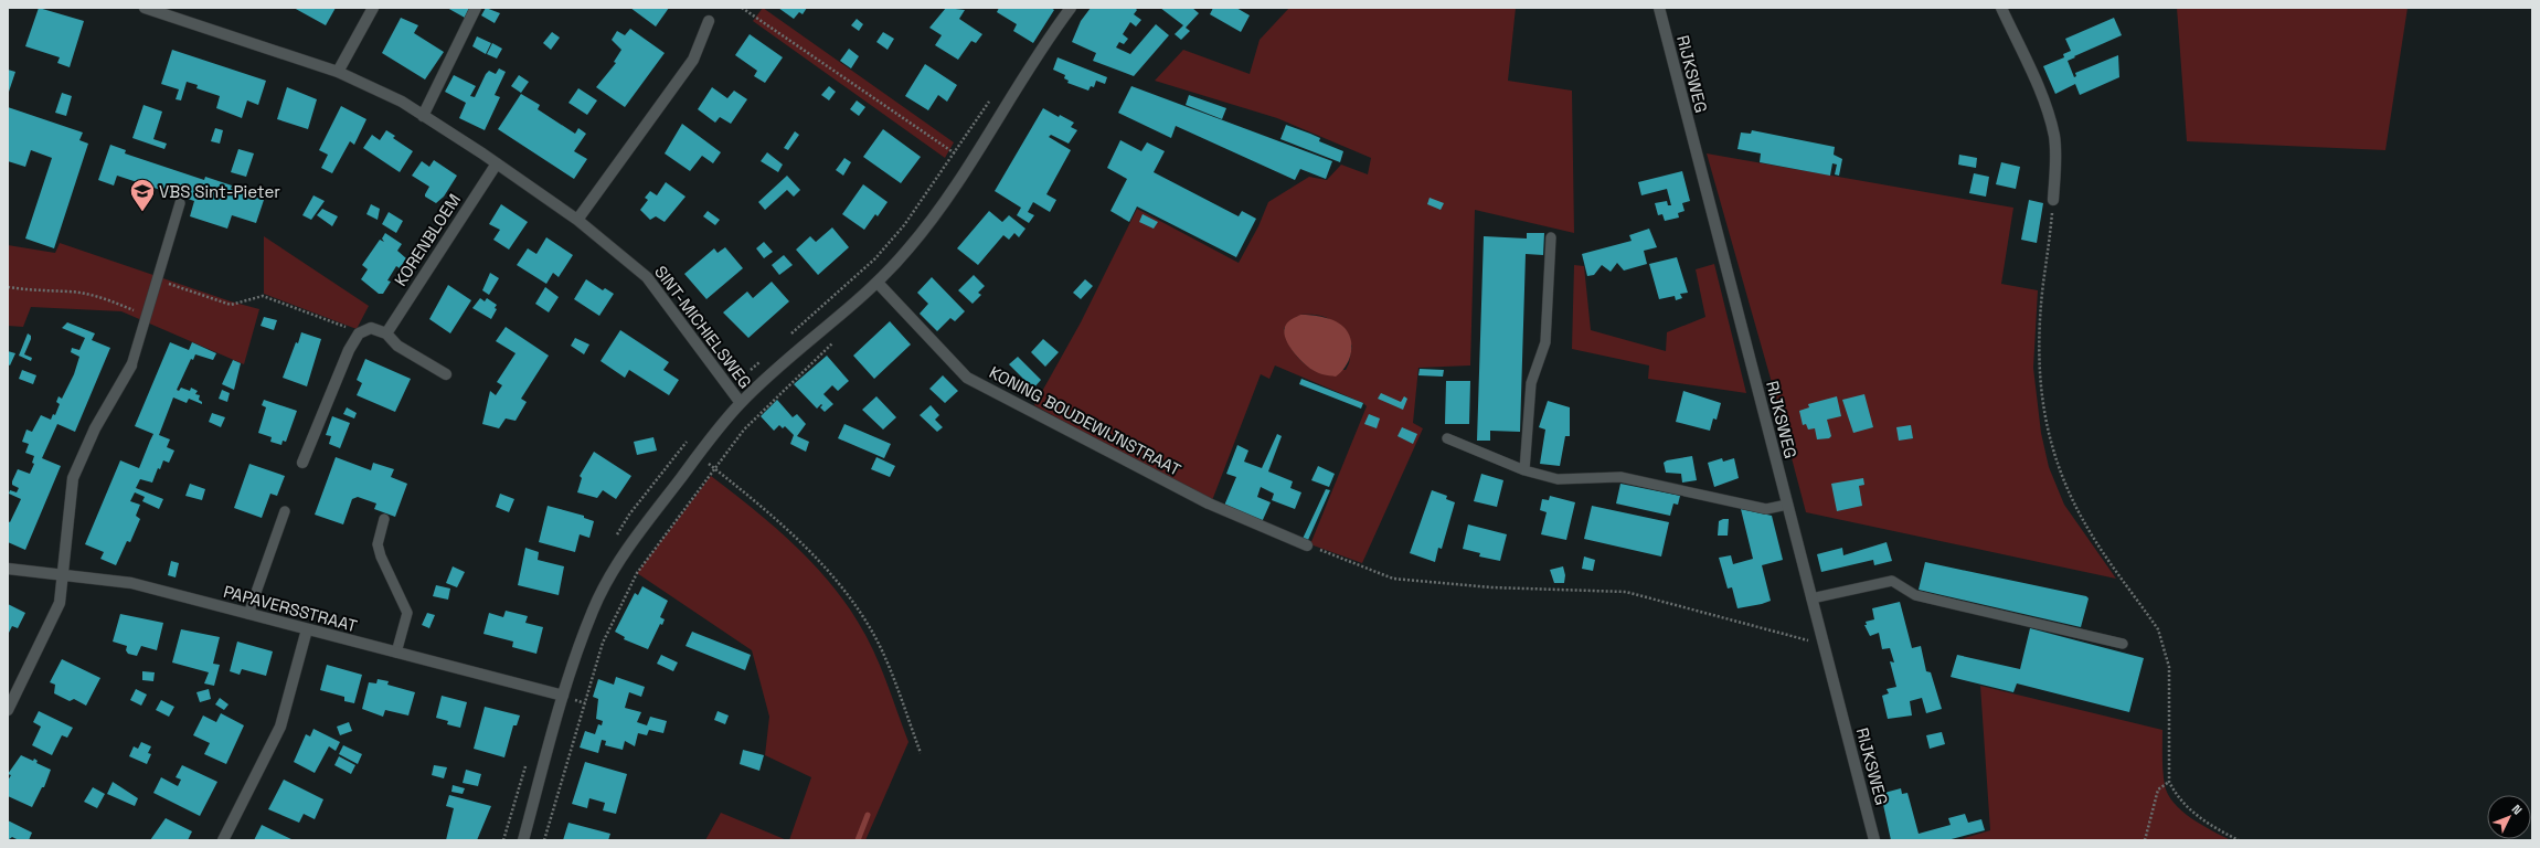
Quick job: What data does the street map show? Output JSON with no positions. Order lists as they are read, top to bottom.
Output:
{
  "streets": {
    "street": [
      "RIJKSWEG",
      "KORENBLOEM",
      "SINT-MICHIELSWEG",
      "KONING BOUDEWIJNSTRAAT",
      "PAPAVERSSTRAAT"
    ]
  },
  "crossings": [
    ["KORENBLOEM", "SINT-MICHIELSWEG"]
  ],
  "places": {
    "school or university": ["VBS Sint-Pieter"]
  },
  "north": "top right"
}
